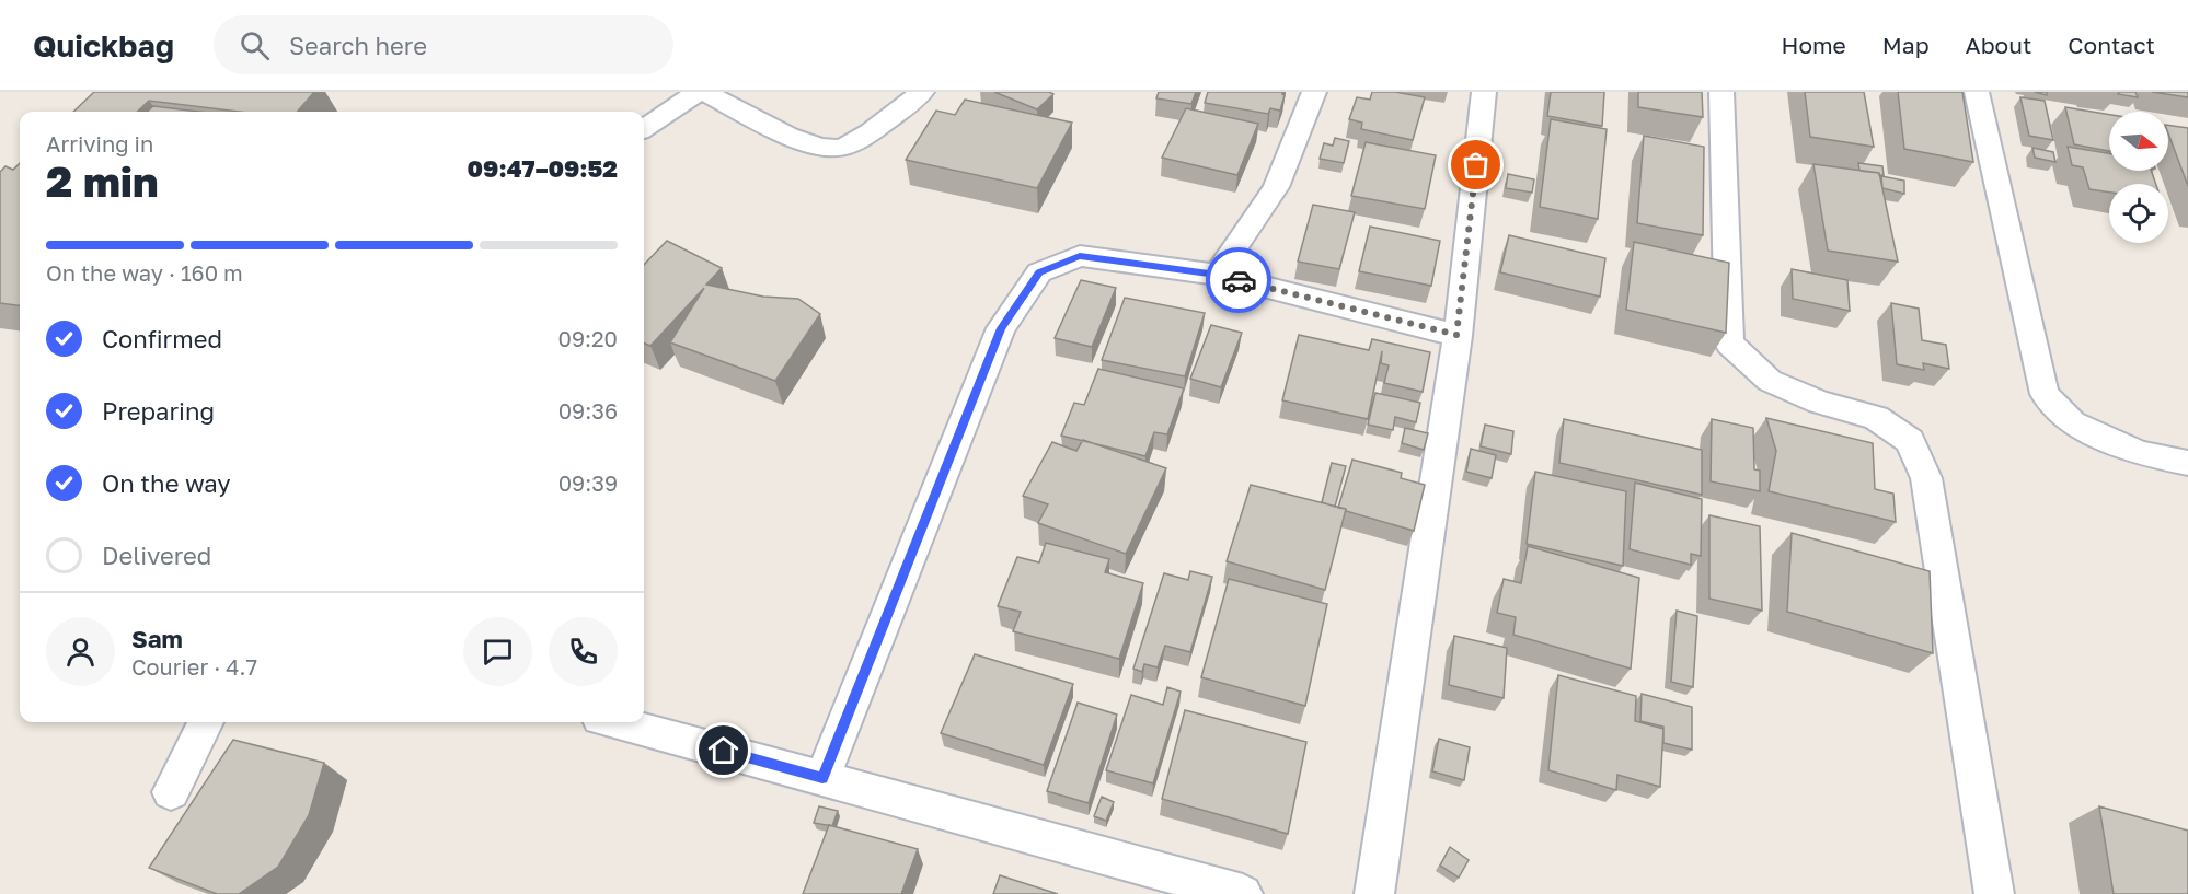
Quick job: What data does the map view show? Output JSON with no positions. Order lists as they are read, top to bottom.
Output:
{
  "north": "right",
  "page": {
    "header": "Quickbag",
    "search": "Search here",
    "nav": [
      "Home",
      "Map",
      "About",
      "Contact"
    ],
    "heading": ["2 min", "Arriving in", "09:47–09:52"],
    "panel": ["Sam", "Courier · 4.7"],
    "bar": "On the way · 160 m",
    "list": [
      ["Confirmed", "09:20"],
      ["Preparing", "09:36"],
      ["On the way", "09:39"],
      "Delivered"
    ]
  }
}
